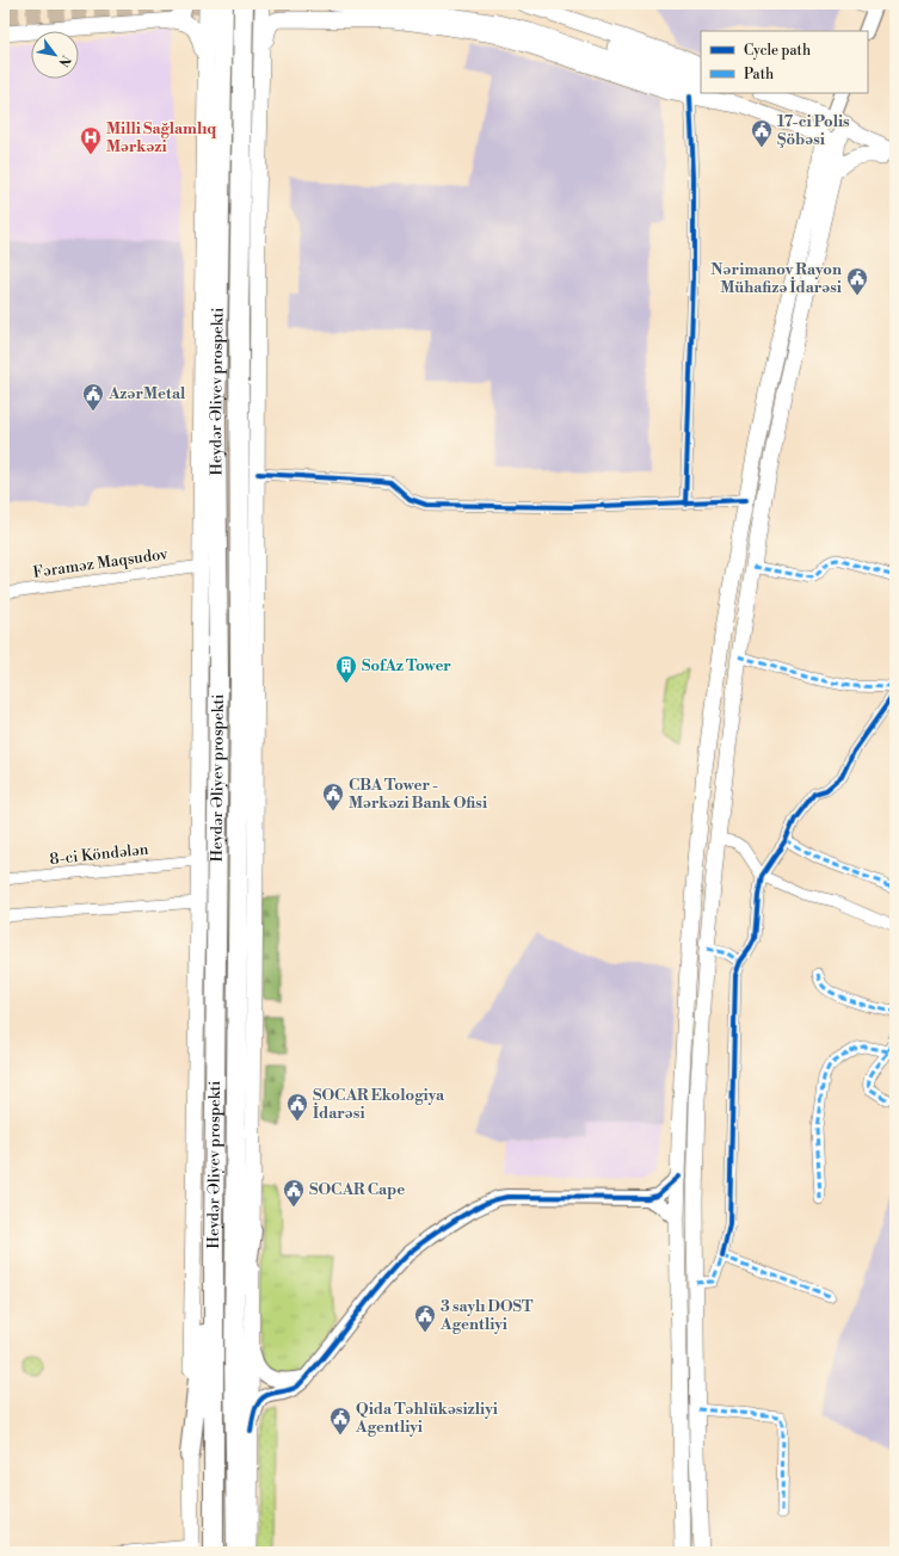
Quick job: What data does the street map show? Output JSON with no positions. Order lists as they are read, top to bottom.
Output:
{
  "streets": {
    "highway": ["Heydər Əliyev prospekti"],
    "street": ["Fəraməz Maqsudov", "8-ci Köndələn"]
  },
  "places": {
    "public building": [
      "17-ci Polis Şöbəsi",
      "Nərimanov Rayon Mühafizə İdarəsi",
      "AzərMetal",
      "CBA Tower - Mərkəzi Bank Ofisi",
      "SOCAR Ekologiya İdarəsi",
      "SOCAR Cape",
      "3 saylı DOST Agentliyi",
      "Qida Təhlükəsizliyi Agentliyi"
    ],
    "hospital": ["Milli Sağlamlıq Mərkəzi"],
    "building": ["SofAz Tower"]
  },
  "legend": ["Cycle path", "Path"],
  "north": "bottom right"
}
